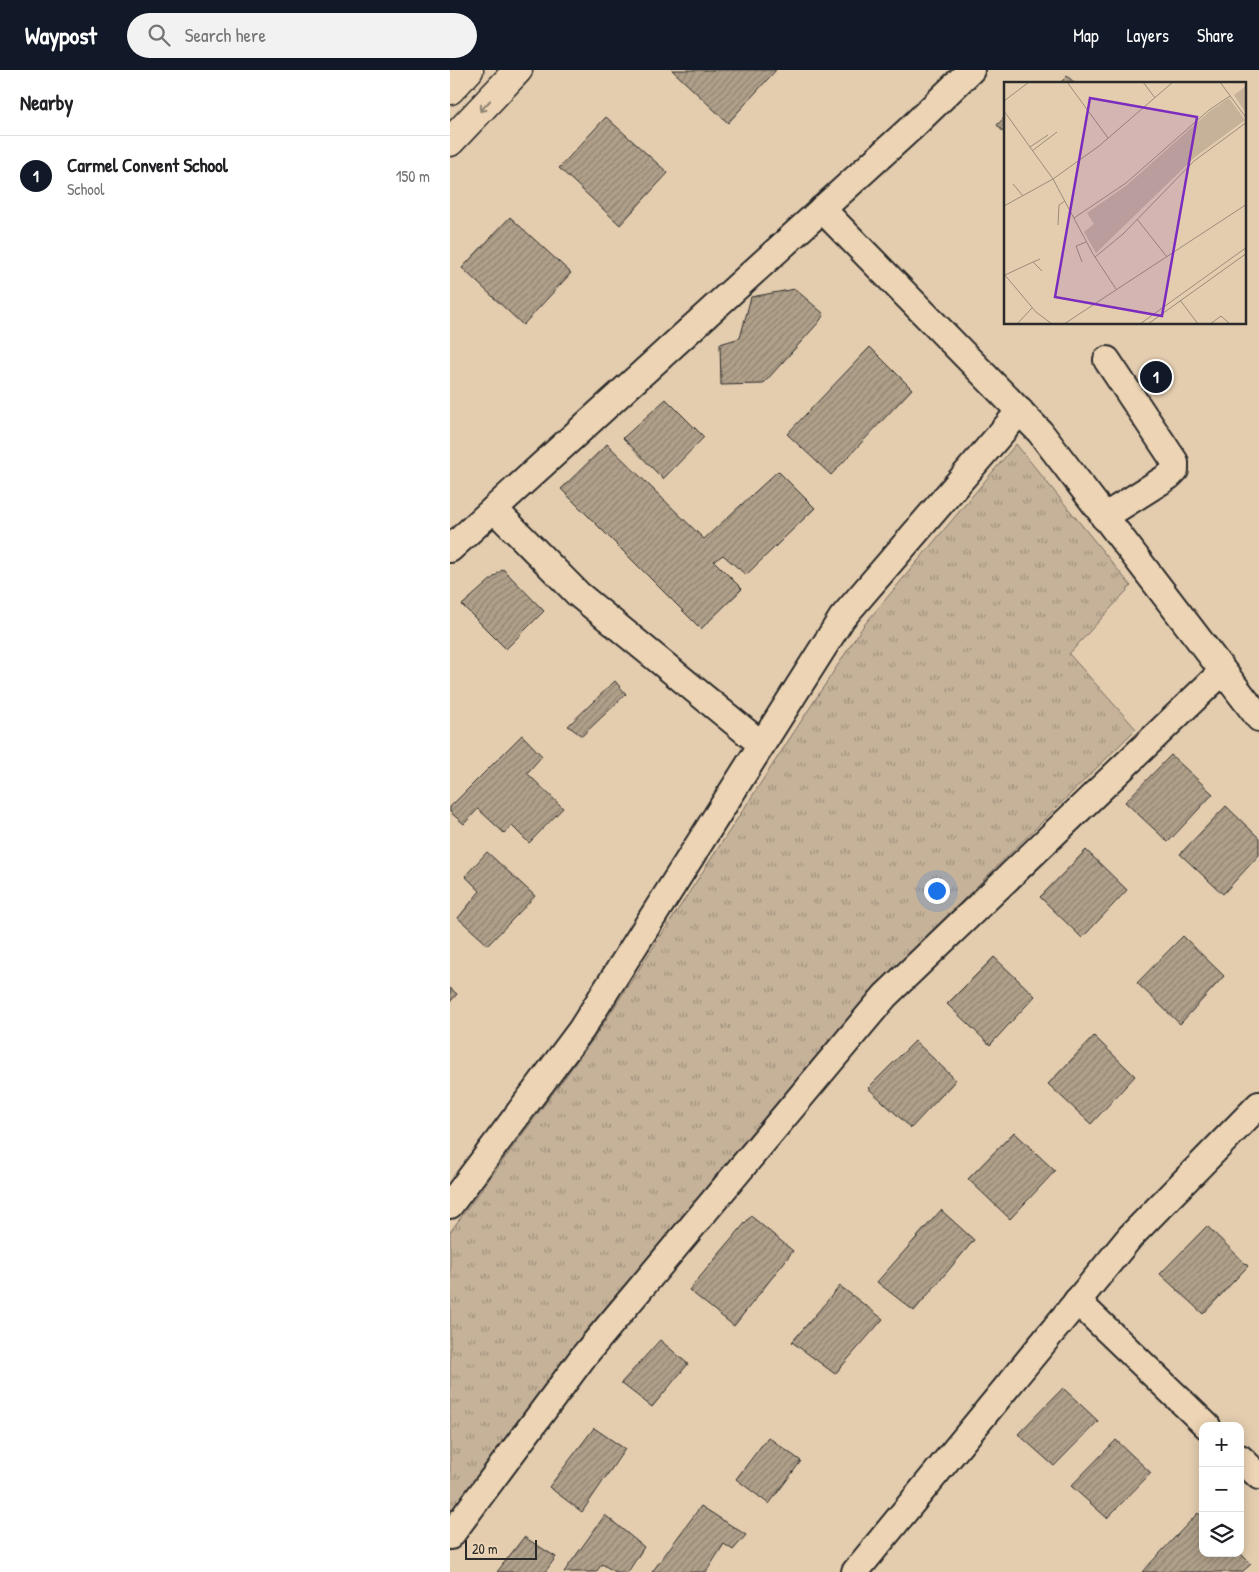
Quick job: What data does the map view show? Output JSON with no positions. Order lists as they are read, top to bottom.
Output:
{
  "scale_bar": "20 m",
  "page": {
    "header": "Waypost",
    "search": "Search here",
    "nav": ["Map", "Layers", "Share"],
    "heading": "Nearby",
    "list": [
      {
        "mark": "1",
        "name": "Carmel Convent School",
        "note": "School",
        "value": "150 m"
      }
    ],
    "pins": "1",
    "map_buttons": ["+", "−"],
    "scale": "20 m"
  }
}
